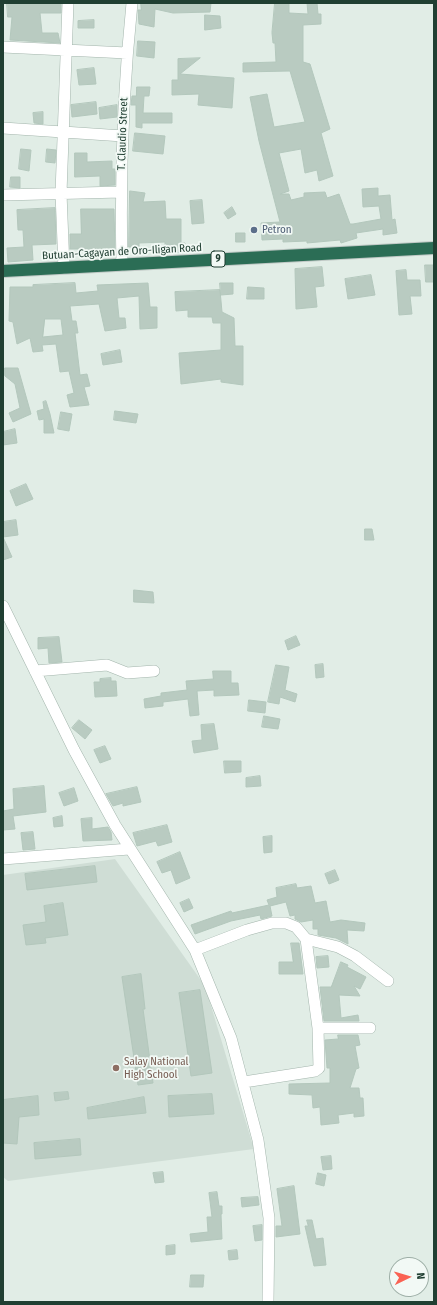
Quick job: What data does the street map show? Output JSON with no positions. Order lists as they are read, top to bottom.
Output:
{
  "streets": {
    "highway": ["Butuan-Cagayan de Oro-Iligan Road", "9"],
    "street": ["T. Claudio Street"]
  },
  "crossings": [
    ["T. Claudio Street", "Butuan-Cagayan de Oro-Iligan Road"]
  ],
  "places": ["Petron", "Salay National High School"],
  "north": "right"
}
